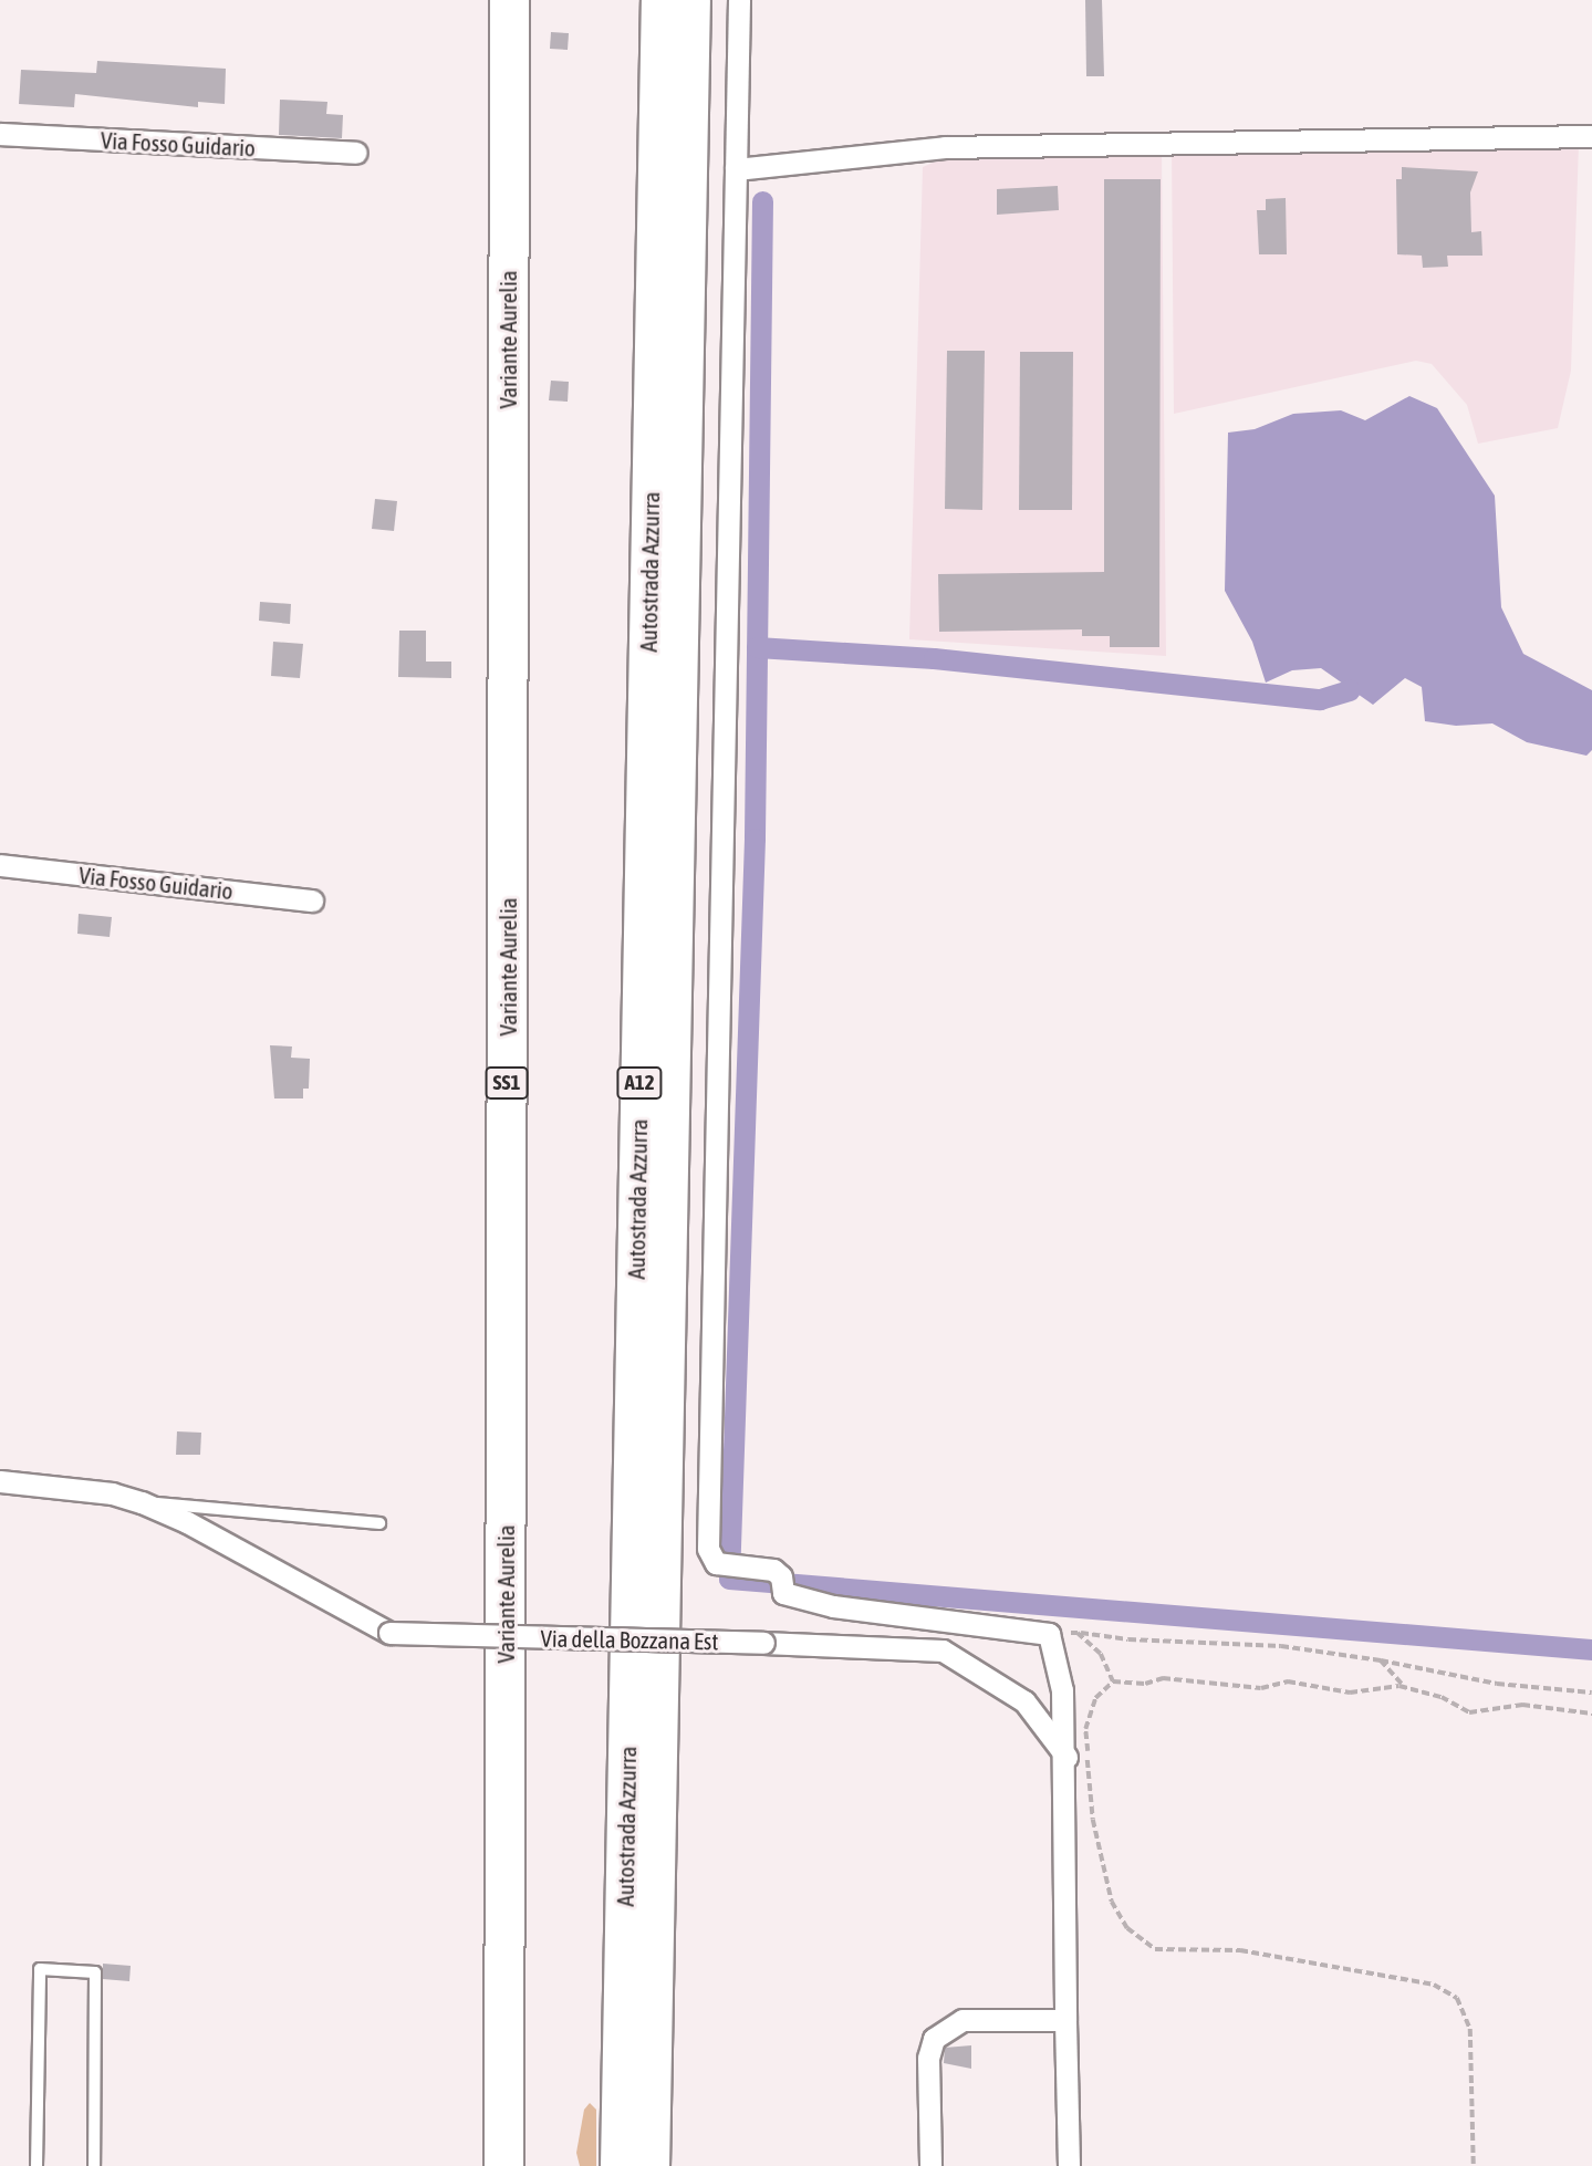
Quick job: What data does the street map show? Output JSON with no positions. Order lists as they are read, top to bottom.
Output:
{
  "streets": {
    "highway": [
      "Variante Aurelia",
      "Autostrada Azzurra",
      "SS1",
      "A12"
    ],
    "street": ["Via Fosso Guidario", "Via della Bozzana Est"]
  }
}
